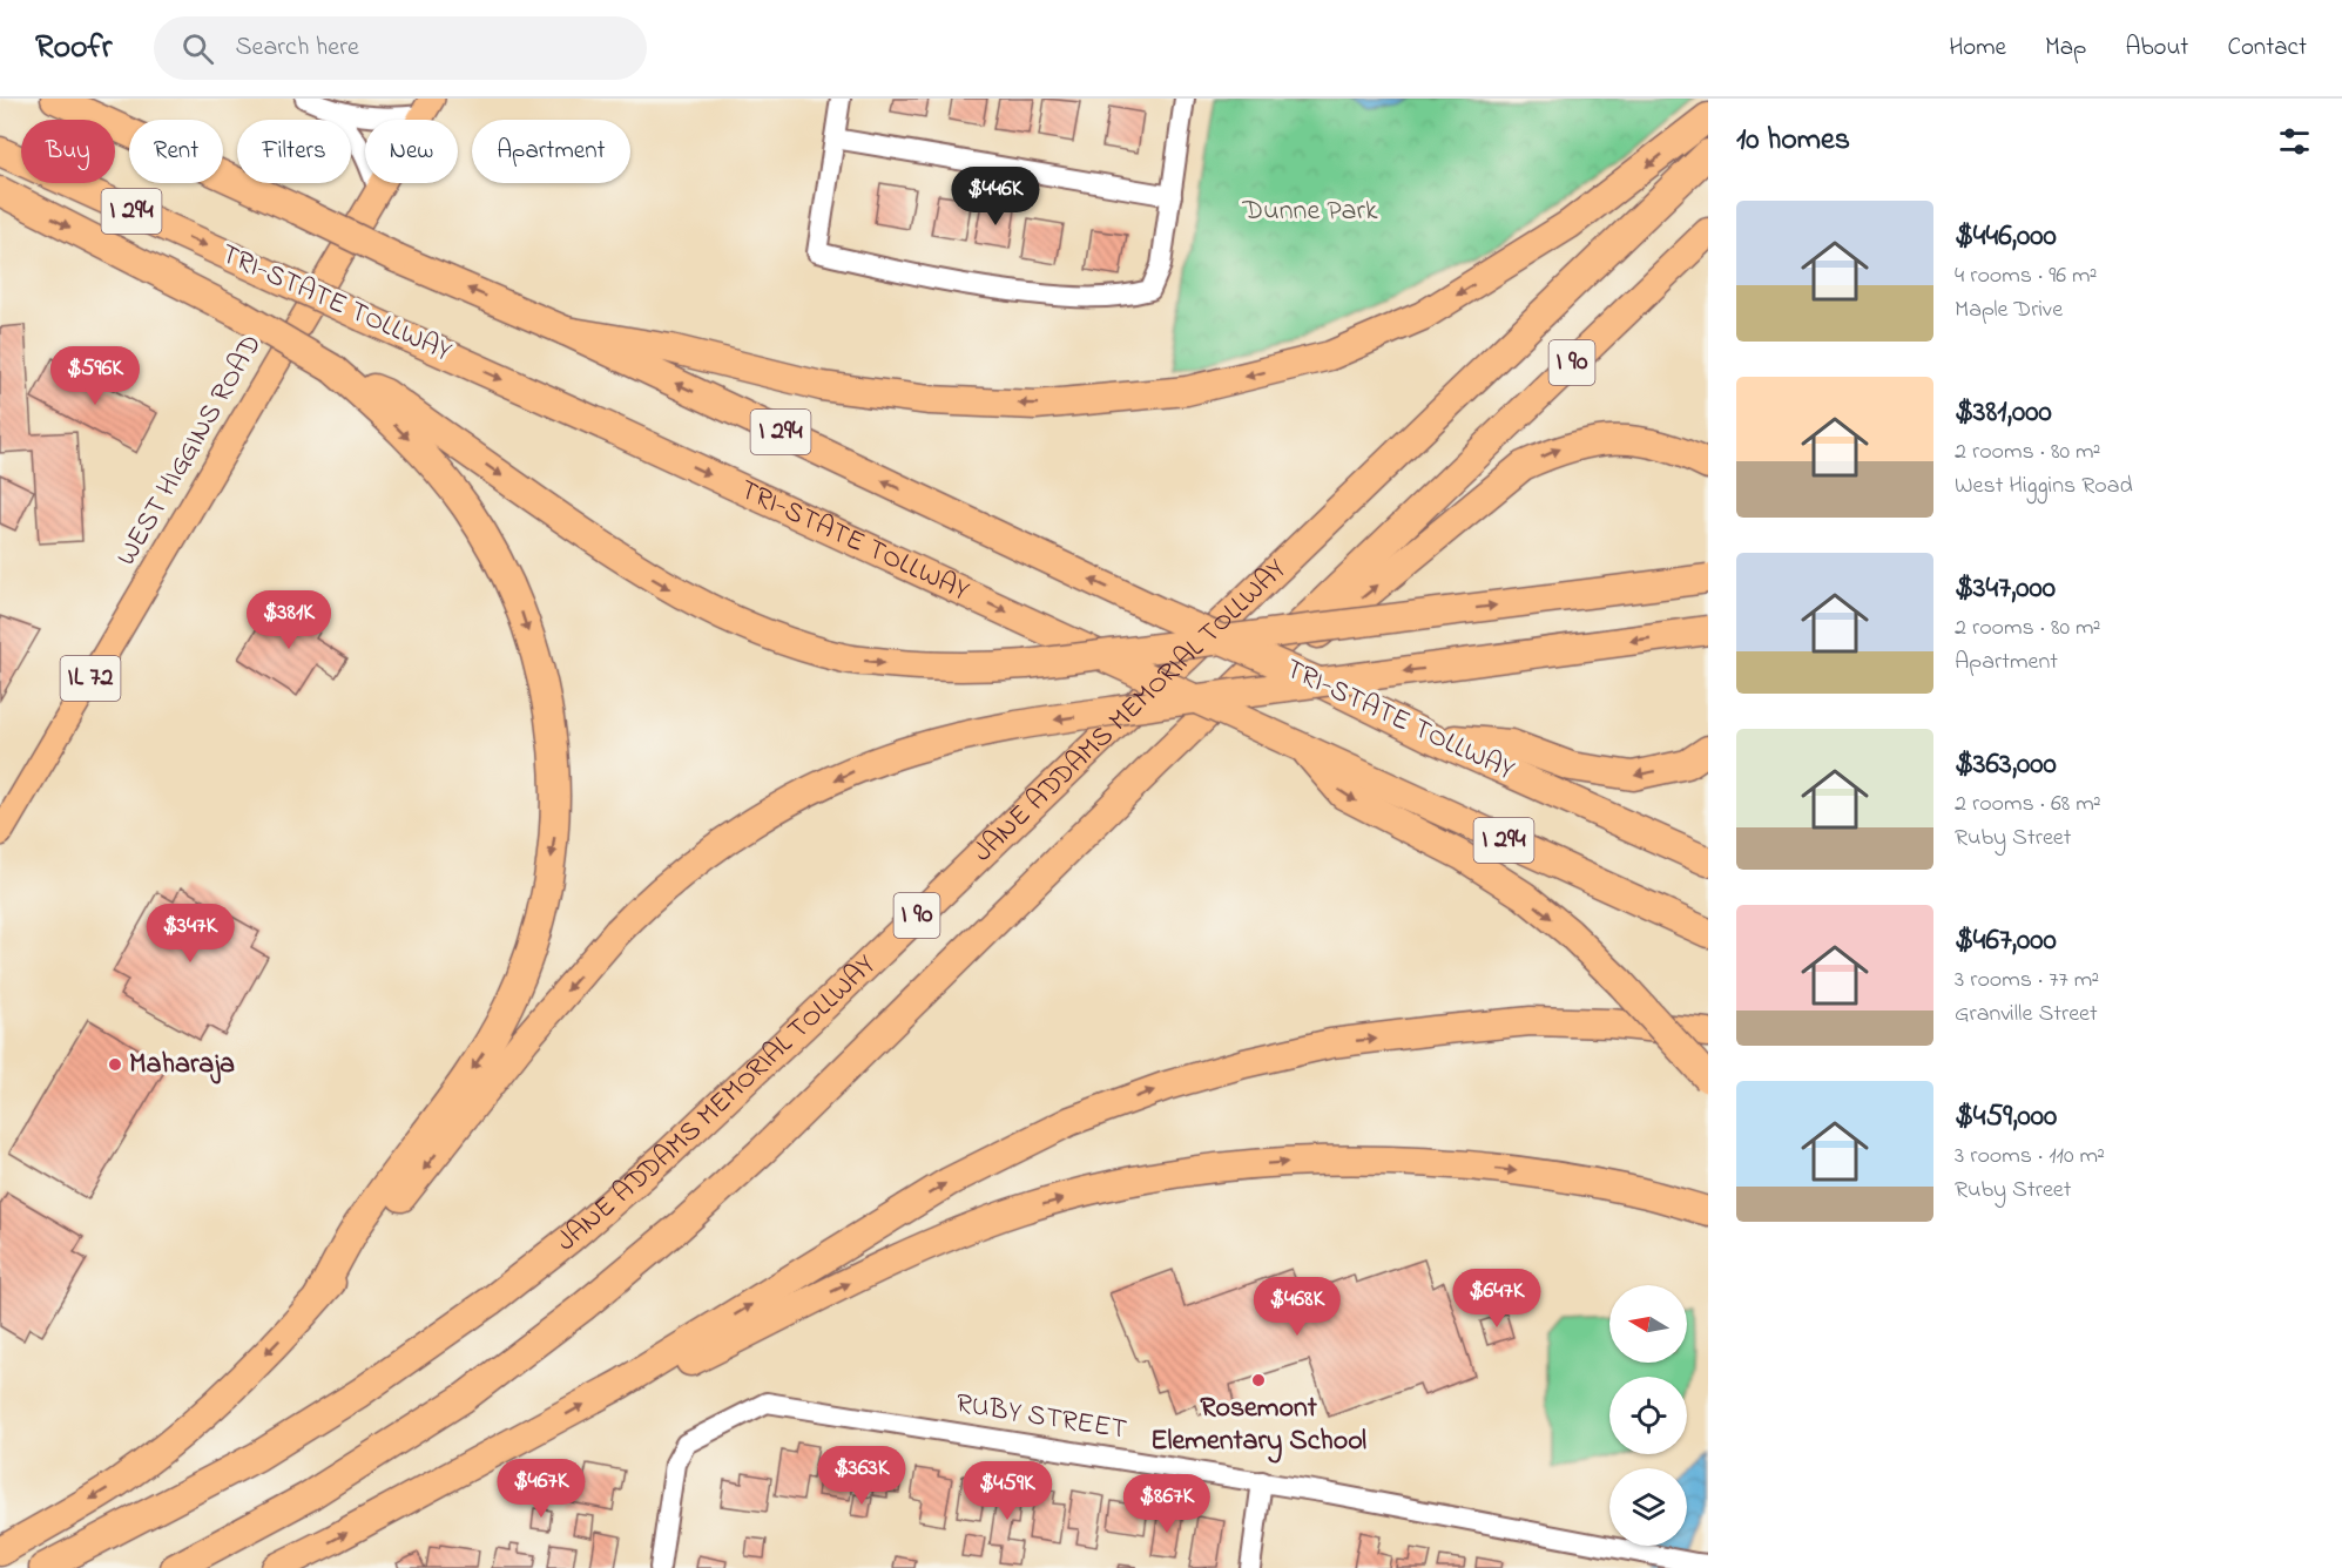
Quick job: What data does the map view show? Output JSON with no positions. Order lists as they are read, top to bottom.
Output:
{
  "streets": {
    "highway": [
      "I 294",
      "TRI-STATE TOLLWAY",
      "I 90",
      "JANE ADDAMS MEMORIAL TOLLWAY"
    ],
    "main road": ["WEST HIGGINS ROAD", "IL 72"],
    "street": ["RUBY STREET"]
  },
  "parks": ["Dunne Park"],
  "places": ["Maharaja", "Rosemont Elementary School"],
  "north": "left",
  "page": {
    "header": "Roofr",
    "search": "Search here",
    "nav": [
      "Home",
      "Map",
      "About",
      "Contact"
    ],
    "heading": "10 homes",
    "chip": [
      "Buy",
      "Rent",
      "Filters",
      "New",
      "Apartment"
    ],
    "price": [
      "$446K",
      "$596K",
      "$381K",
      "$347K",
      "$647K",
      "$468K",
      "$363K",
      "$467K",
      "$459K",
      "$867K"
    ],
    "list": [
      {
        "name": "$446,000",
        "note": "4 rooms · 96 m² · Maple Drive"
      },
      {
        "name": "$381,000",
        "note": "2 rooms · 80 m² · West Higgins Road"
      },
      {
        "name": "$347,000",
        "note": "2 rooms · 80 m² · Apartment"
      },
      {
        "name": "$363,000",
        "note": "2 rooms · 68 m² · Ruby Street"
      },
      {
        "name": "$467,000",
        "note": "3 rooms · 77 m² · Granville Street"
      },
      {
        "name": "$459,000",
        "note": "3 rooms · 110 m² · Ruby Street"
      }
    ]
  }
}
